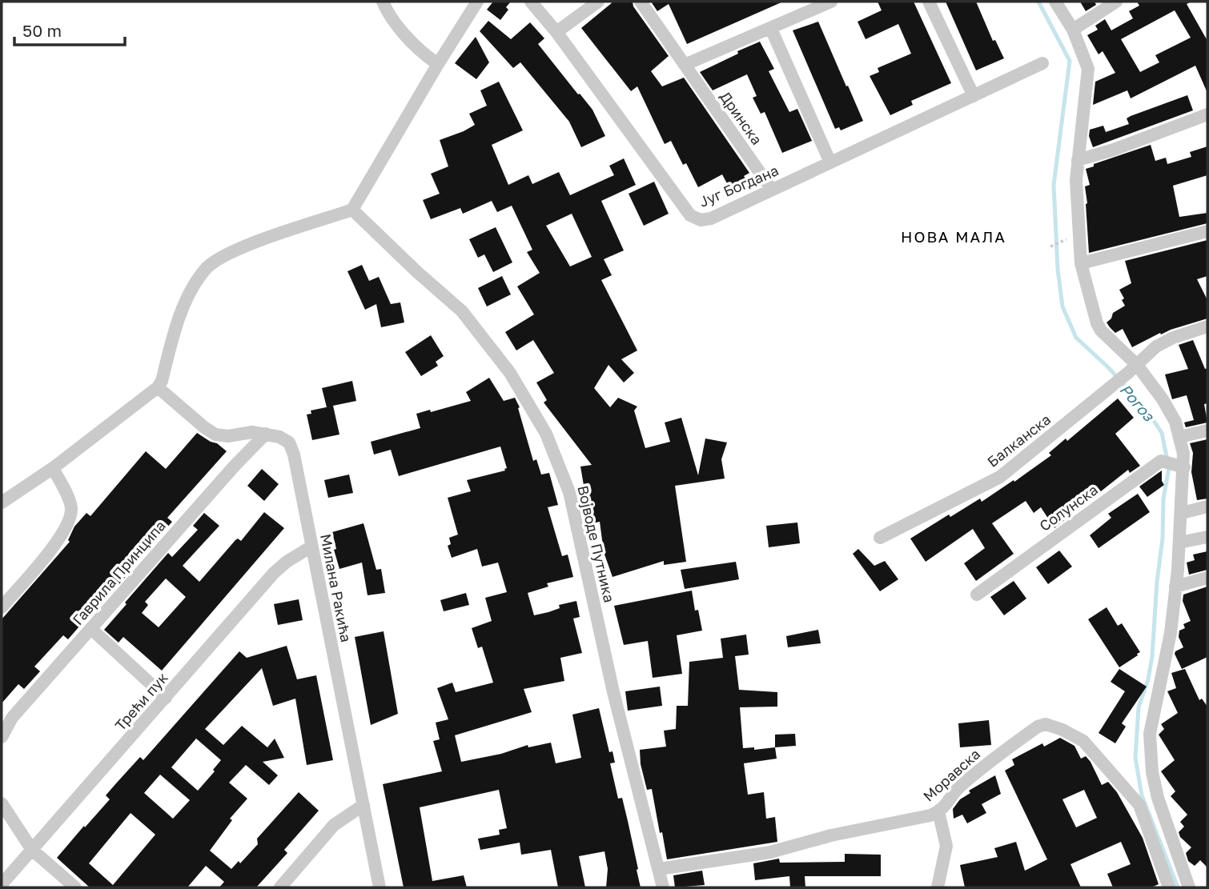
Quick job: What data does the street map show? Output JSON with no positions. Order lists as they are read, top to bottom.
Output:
{
  "streets": {
    "street": [
      "Дринска",
      "Југ Богдана",
      "Балканска",
      "Солунска",
      "Војводе Путника",
      "Гаврила Принципа",
      "Милана Ракића",
      "Трећи пук",
      "Моравска"
    ]
  },
  "crossings": [
    ["Дринска", "Југ Богдана"],
    ["Војводе Путника", "Моравска"],
    ["Гаврила Принципа", "Милана Ракића"],
    ["Милана Ракића", "Трећи пук"]
  ],
  "districts": ["НОВА МАЛА"],
  "water": ["Рогоз"],
  "scale_bar": "50 m"
}
